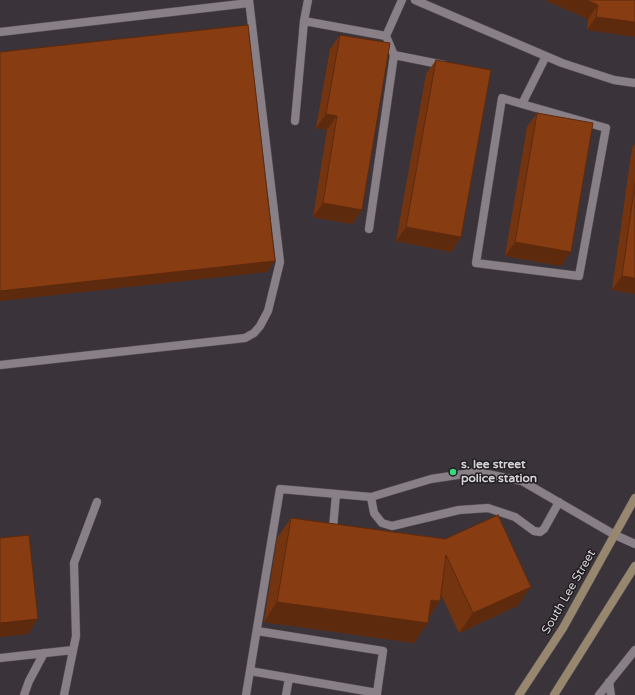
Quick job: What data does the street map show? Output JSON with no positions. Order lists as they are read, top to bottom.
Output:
{
  "streets": {
    "main road": ["South Lee Street"]
  },
  "places": ["s. lee street police station"]
}
